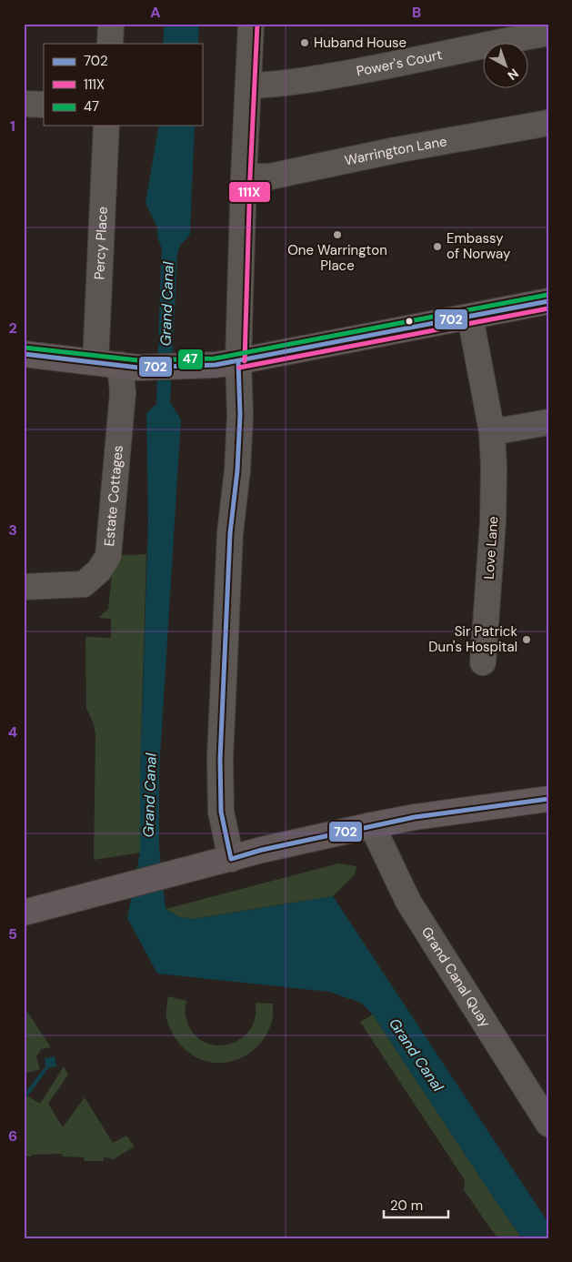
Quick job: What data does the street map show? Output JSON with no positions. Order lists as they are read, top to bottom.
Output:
{
  "streets": {
    "street": [
      "Power's Court",
      "Warrington Lane",
      "Percy Place",
      "Estate Cottages",
      "Love Lane",
      "Grand Canal Quay"
    ]
  },
  "water": ["Grand Canal"],
  "places": [
    "Huband House",
    "One Warrington Place",
    "Embassy of Norway",
    "Sir Patrick Dun's Hospital"
  ],
  "lines": ["transit line 111X", "transit line 47", "transit line 702"],
  "legend": ["702", "111X", "47"],
  "scale_bar": "20 m",
  "north": "bottom right",
  "grid": {
    "columns": ["A", "B"],
    "rows": [
      "1",
      "2",
      "3",
      "4",
      "5",
      "6"
    ]
  }
}
